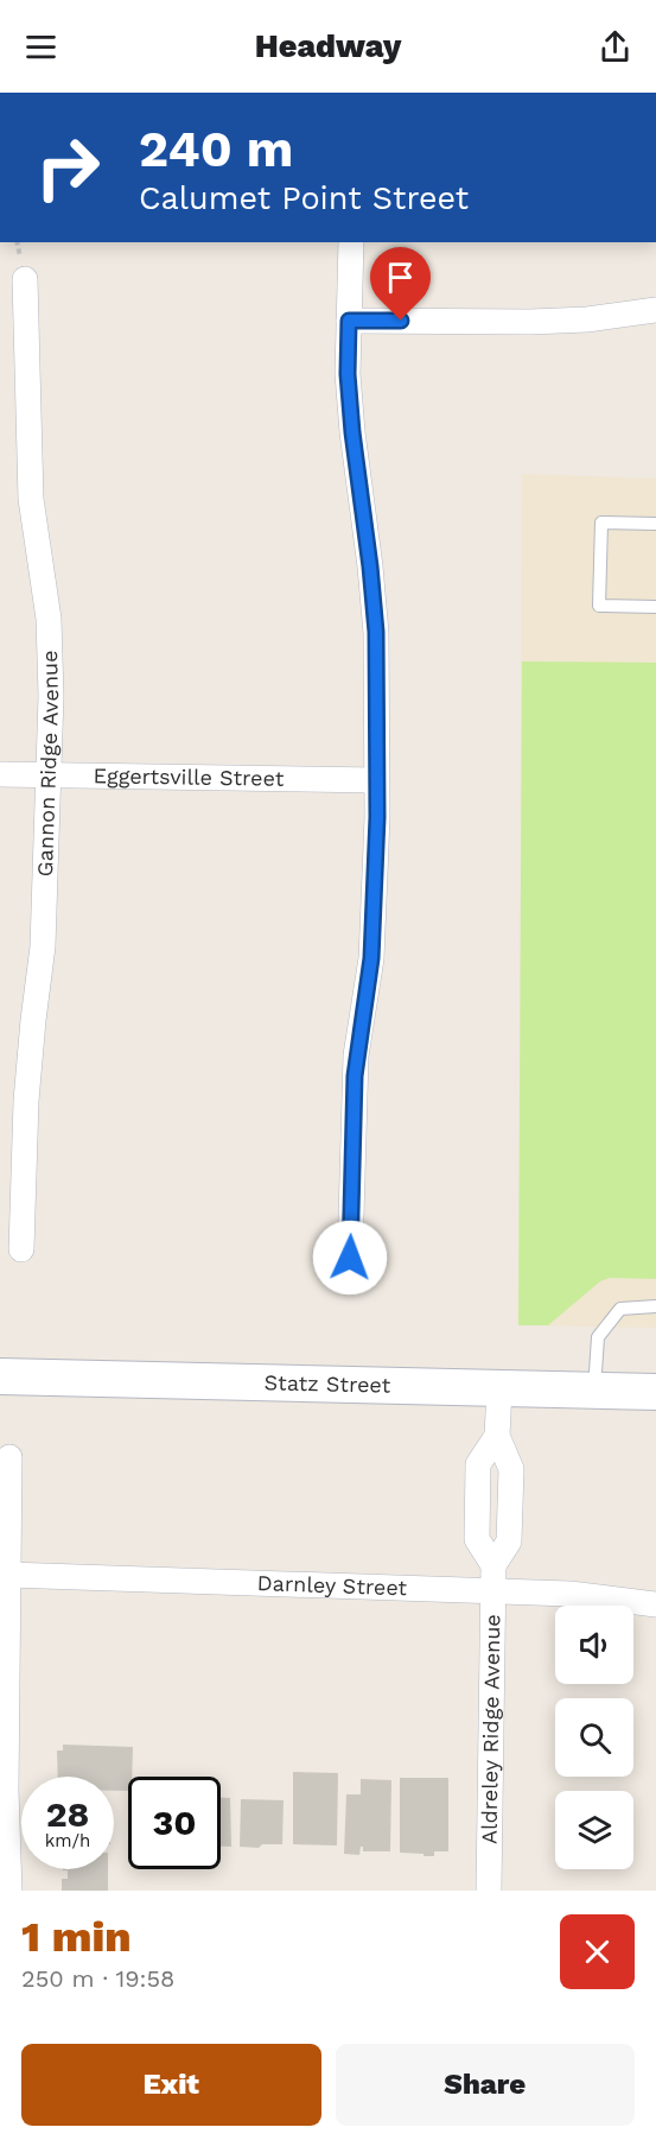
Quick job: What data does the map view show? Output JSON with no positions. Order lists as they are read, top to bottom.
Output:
{
  "streets": {
    "street": [
      "Gannon Ridge Avenue",
      "Eggertsville Street",
      "Statz Street",
      "Darnley Street",
      "Aldreley Ridge Avenue"
    ]
  },
  "crossings": [
    ["Gannon Ridge Avenue", "Eggertsville Street"],
    ["Statz Street", "Aldreley Ridge Avenue"],
    ["Darnley Street", "Aldreley Ridge Avenue"]
  ],
  "page": {
    "header": "Headway",
    "turn": ["240 m", "Calumet Point Street"],
    "speed": "28 km/h",
    "limit": "30",
    "heading": ["1 min", "250 m · 19:58"],
    "buttons": ["Exit", "Share"]
  }
}
